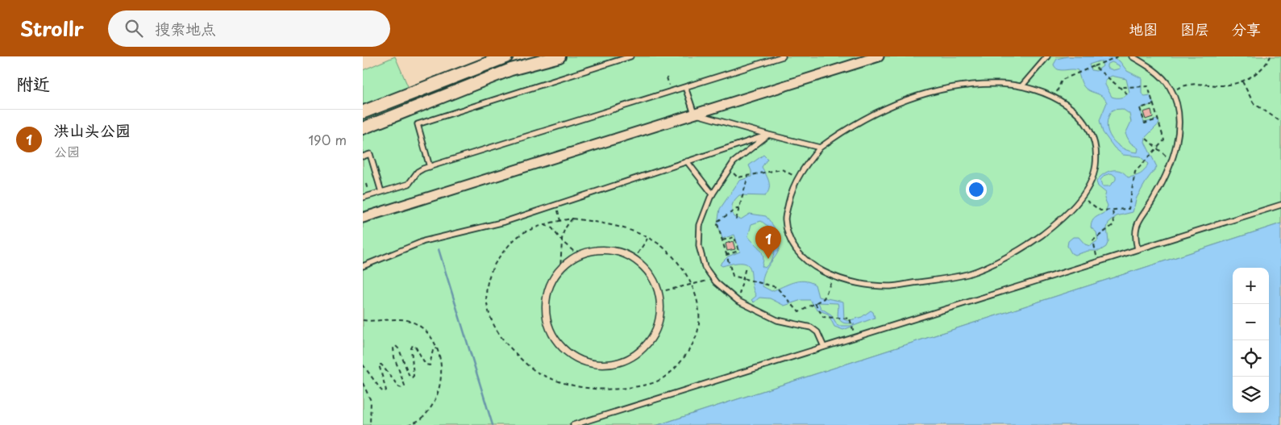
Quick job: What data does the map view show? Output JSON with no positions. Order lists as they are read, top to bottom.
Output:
{
  "page": {
    "header": "Strollr",
    "search": "搜索地点",
    "nav": ["地图", "图层", "分享"],
    "heading": "附近",
    "list": [
      {
        "mark": "1",
        "name": "洪山头公园",
        "note": "公园",
        "value": "190 m"
      }
    ],
    "pins": "1",
    "map_buttons": ["+", "−"]
  }
}
